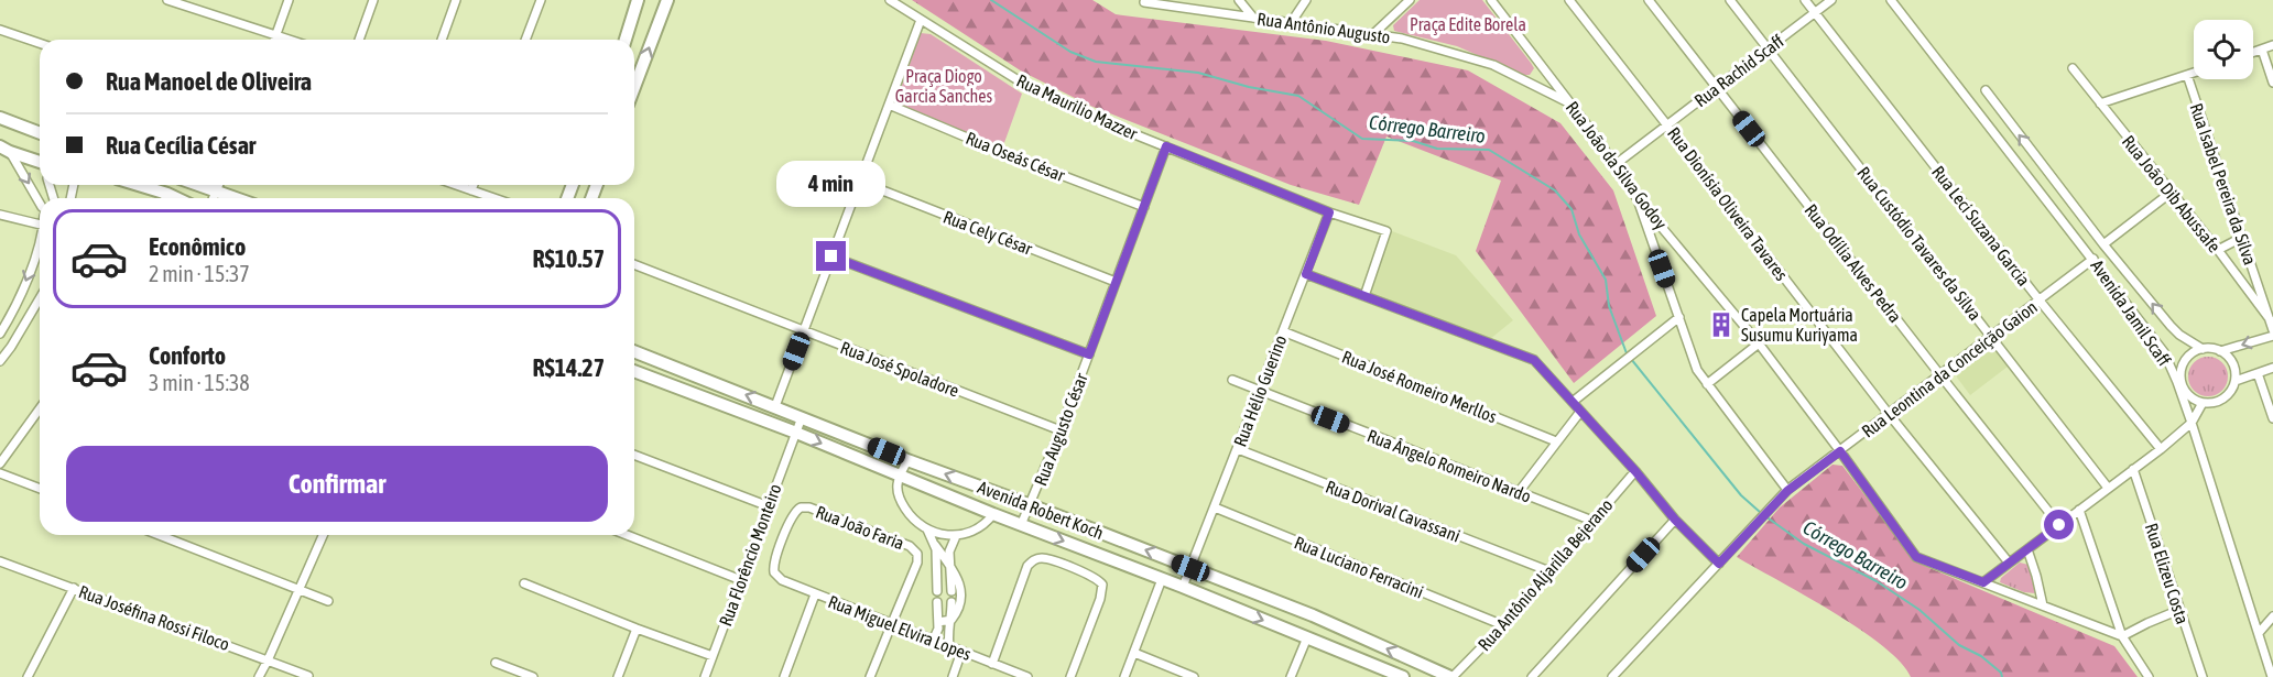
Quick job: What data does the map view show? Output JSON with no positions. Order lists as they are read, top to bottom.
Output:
{
  "streets": {
    "main road": ["Avenida Robert Koch"],
    "street": [
      "Rua Antônio Augusto",
      "Rua Rachid Scaff",
      "Rua Maurilio Mazzer",
      "Rua Oseás César",
      "Rua João da Silva Godoy",
      "Rua Isabel Pereira da Silva",
      "Rua João Dib Abussafe",
      "Rua Dionísia Oliveira Tavares",
      "Rua Leci Suzana Garcia",
      "Rua Cely César",
      "Rua Custódio Tavares da Silva",
      "Rua Odília Alves Pedra",
      "Avenida Jamil Scaff",
      "Rua José Spoladore",
      "Rua Leontina da Conceição Gaion",
      "Rua José Romeiro Merllos",
      "Rua Hélio Guerino",
      "Rua Augusto César",
      "Rua Ângelo Romeiro Nardo",
      "Rua Dorival Cavassani",
      "Rua João Faria",
      "Rua Florêncio Monteiro",
      "Rua Luciano Ferracini",
      "Rua Elizeu Costa",
      "Rua Antônio Aljarilla Bejerano",
      "Rua Joséfina Rossi Filoco",
      "Rua Miguel Elvira Lopes"
    ]
  },
  "crossings": [
    ["Rua Antônio Augusto", "Rua João da Silva Godoy"],
    ["Rua Rachid Scaff", "Rua João da Silva Godoy"],
    ["Rua Rachid Scaff", "Rua Dionísia Oliveira Tavares"],
    ["Rua Rachid Scaff", "Rua Leci Suzana Garcia"],
    ["Rua Rachid Scaff", "Rua Custódio Tavares da Silva"],
    ["Rua Rachid Scaff", "Rua Odília Alves Pedra"],
    ["Rua Maurilio Mazzer", "Rua Hélio Guerino"],
    ["Rua Maurilio Mazzer", "Rua Augusto César"],
    ["Rua Oseás César", "Rua Augusto César"],
    ["Rua João da Silva Godoy", "Rua Leontina da Conceição Gaion"],
    ["Rua Isabel Pereira da Silva", "Rua João Dib Abussafe"],
    ["Rua Dionísia Oliveira Tavares", "Rua Leontina da Conceição Gaion"],
    ["Rua Leci Suzana Garcia", "Rua Leontina da Conceição Gaion"],
    ["Rua Cely César", "Rua Augusto César"],
    ["Rua Custódio Tavares da Silva", "Rua Leontina da Conceição Gaion"],
    ["Rua Odília Alves Pedra", "Rua Leontina da Conceição Gaion"],
    ["Avenida Jamil Scaff", "Rua Leontina da Conceição Gaion"],
    ["Rua José Spoladore", "Rua Augusto César"],
    ["Rua José Romeiro Merllos", "Rua Hélio Guerino"],
    ["Rua Hélio Guerino", "Rua Ângelo Romeiro Nardo"],
    ["Rua Hélio Guerino", "Avenida Robert Koch"],
    ["Rua Hélio Guerino", "Rua Dorival Cavassani"],
    ["Rua Hélio Guerino", "Rua Luciano Ferracini"],
    ["Rua Augusto César", "Avenida Robert Koch"],
    ["Rua Ângelo Romeiro Nardo", "Rua Antônio Aljarilla Bejerano"],
    ["Avenida Robert Koch", "Rua Florêncio Monteiro"],
    ["Avenida Robert Koch", "Rua Antônio Aljarilla Bejerano"],
    ["Rua Dorival Cavassani", "Rua Antônio Aljarilla Bejerano"],
    ["Rua João Faria", "Rua Miguel Elvira Lopes"],
    ["Rua Luciano Ferracini", "Rua Antônio Aljarilla Bejerano"]
  ],
  "water": ["Córrego Barreiro"],
  "parks": ["Praça Edite Borela", "Praça Diogo Garcia Sanches"],
  "places": {
    "building": ["Capela Mortuária Susumu Kuriyama"]
  },
  "page": {
    "banner": ["Rua Manoel de Oliveira", "Rua Cecília César"],
    "bubble": "4 min",
    "list": [
      {
        "name": "Econômico",
        "note": "2 min · 15:37",
        "value": "R$10.57"
      },
      {
        "name": "Conforto",
        "note": "3 min · 15:38",
        "value": "R$14.27"
      }
    ],
    "buttons": "Confirmar"
  }
}
